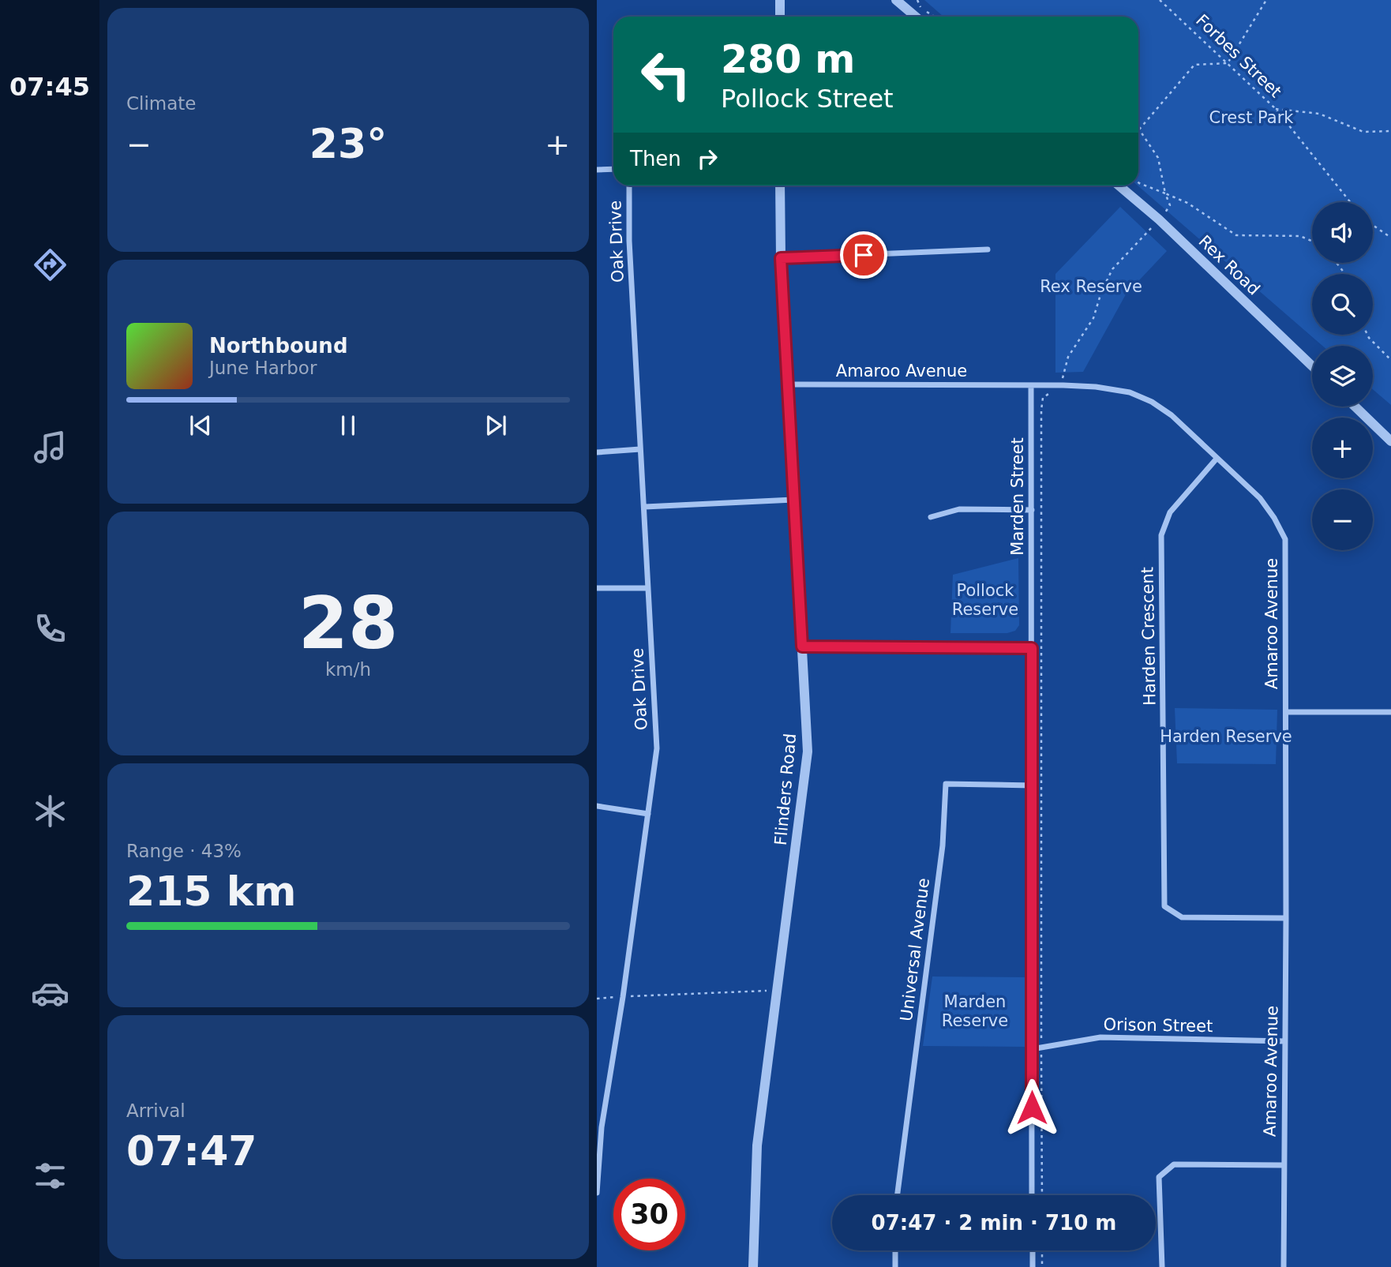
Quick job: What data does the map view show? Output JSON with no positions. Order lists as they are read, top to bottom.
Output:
{
  "streets": {
    "street": [
      "Oak Drive",
      "Rex Road",
      "Amaroo Avenue",
      "Marden Street",
      "Harden Crescent",
      "Flinders Road",
      "Universal Avenue",
      "Orison Street"
    ],
    "path": ["Forbes Street"]
  },
  "crossings": [
    ["Amaroo Avenue", "Marden Street"],
    ["Amaroo Avenue", "Harden Crescent"],
    ["Amaroo Avenue", "Flinders Road"],
    ["Amaroo Avenue", "Orison Street"],
    ["Marden Street", "Universal Avenue"],
    ["Marden Street", "Orison Street"]
  ],
  "parks": [
    "Crest Park",
    "Rex Reserve",
    "Pollock Reserve",
    "Harden Reserve",
    "Marden Reserve"
  ],
  "page": {
    "tabs": "07:45",
    "tile": [
      "Climate",
      ["28", "km/h"],
      ["Range · 43%", "215 km"],
      ["Arrival", "07:47"]
    ],
    "turn": ["280 m", "Pollock Street"],
    "heat": ["−", "23°", "+"],
    "then": "Then",
    "map_buttons": ["+", "−"],
    "song": ["Northbound", "June Harbor"],
    "limit": "30",
    "trip": "07:47 · 2 min · 710 m"
  }
}
